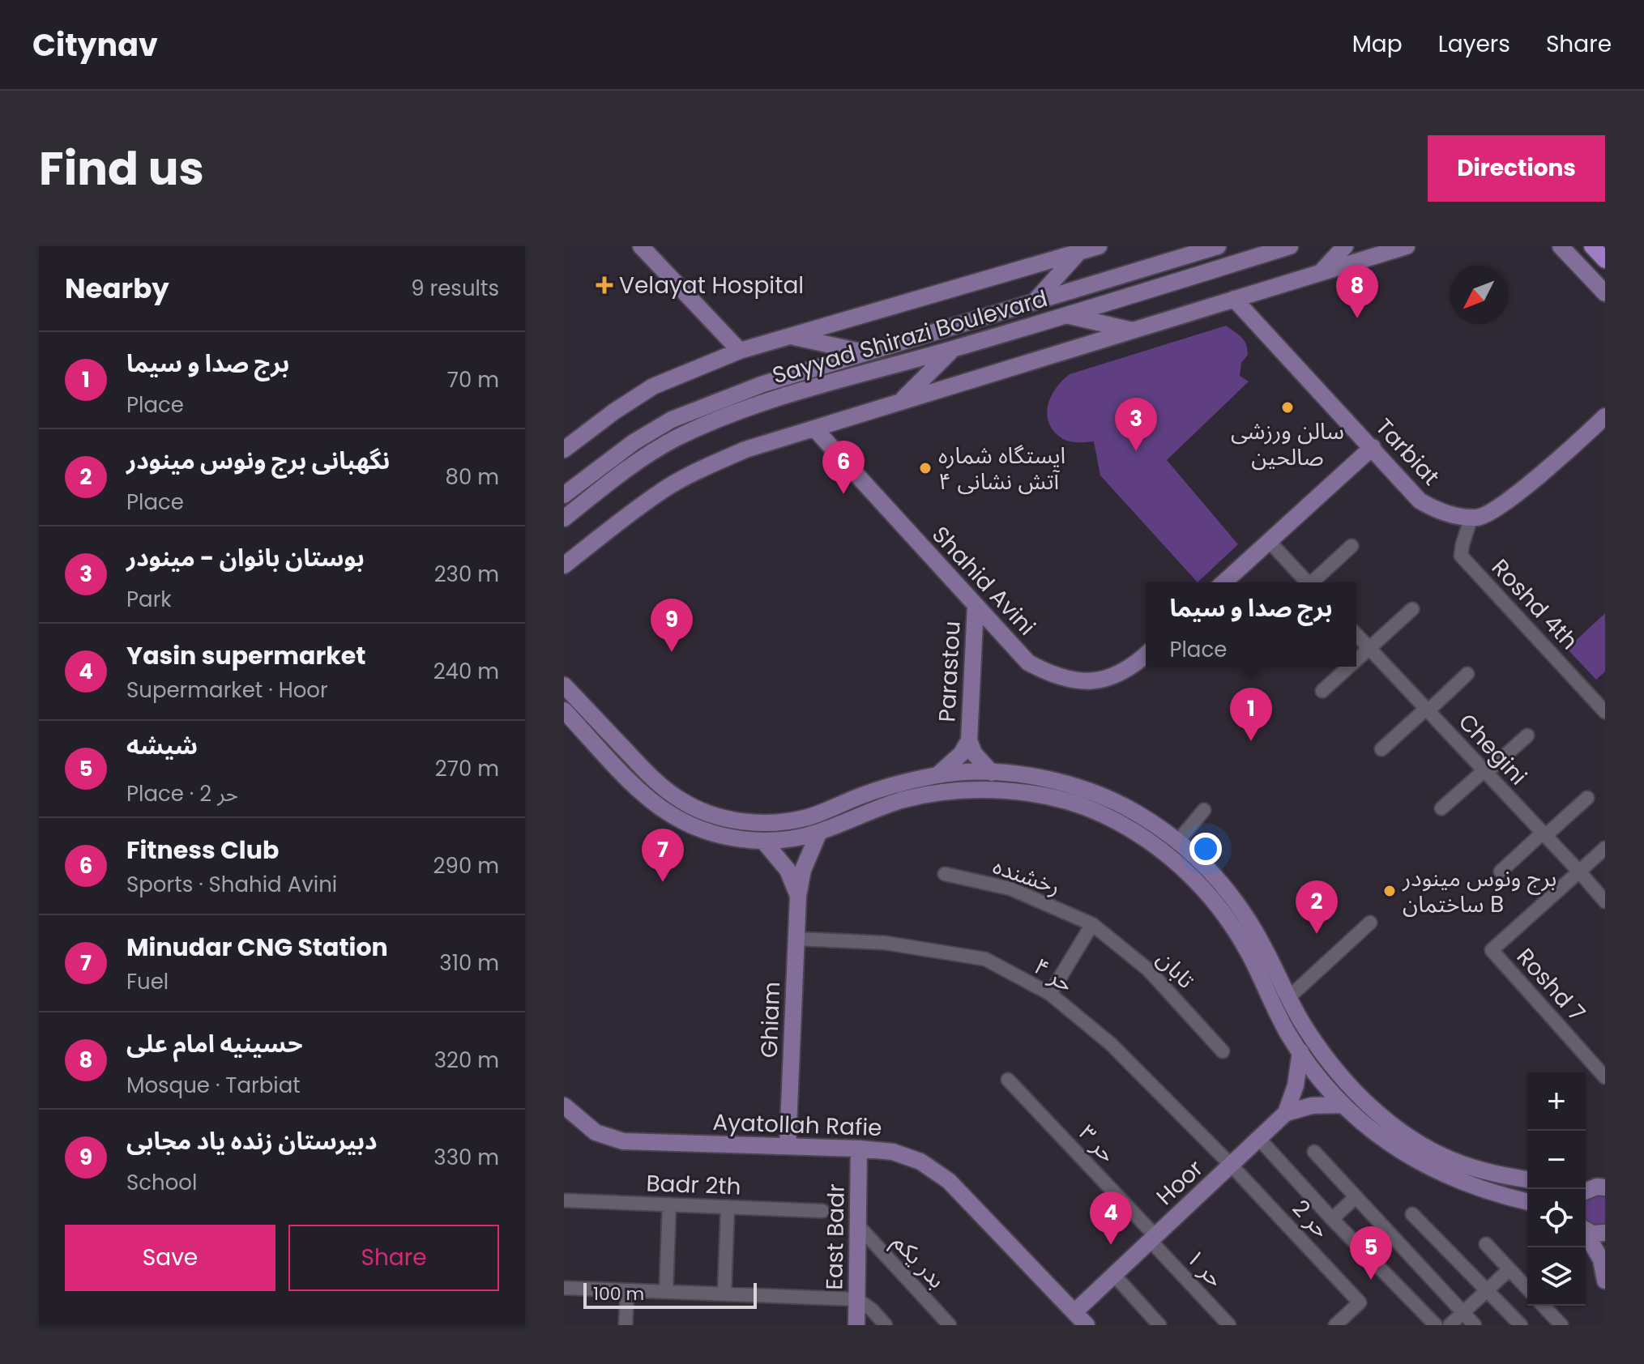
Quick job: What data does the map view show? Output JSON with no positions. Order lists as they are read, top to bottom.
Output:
{
  "streets": {
    "street": [
      "Sayyad Shirazi Boulevard",
      "Tarbiat",
      "Shahid Avini",
      "Roshd 4th",
      "Parastou",
      "Chegini",
      "رخشنده",
      "تابان",
      "حر ۴",
      "Roshd 7",
      "Ghiam",
      "Ayatollah Rafie",
      "حر ۳",
      "Hoor",
      "Badr 2th",
      "حر 2",
      "East Badr",
      "بدر یکم",
      "حر ۱"
    ]
  },
  "crossings": [
    ["Tarbiat", "Roshd 4th"],
    ["Shahid Avini", "Parastou"],
    ["Chegini", "Roshd 7"],
    ["رخشنده", "تابان"],
    ["حر ۴", "Ghiam"],
    ["حر ۴", "Hoor"],
    ["حر ۴", "حر 2"],
    ["Ghiam", "Ayatollah Rafie"],
    ["Ayatollah Rafie", "Hoor"],
    ["Ayatollah Rafie", "East Badr"],
    ["حر ۳", "Hoor"],
    ["حر ۳", "حر ۱"],
    ["Hoor", "حر 2"],
    ["Hoor", "حر ۱"],
    ["East Badr", "بدر یکم"]
  ],
  "places": {
    "health": ["Velayat Hospital"],
    "other": ["سالن ورزشی صالحین", "ایستگاه شماره ۴ آتش نشانی", "برج ونوس مینودر ساختمان B"]
  },
  "scale_bar": "100 m",
  "north": "bottom left",
  "page": {
    "header": "Citynav",
    "nav": ["Map", "Layers", "Share"],
    "title": "Find us",
    "buttons": [
      "Directions",
      ["Save", "Share"]
    ],
    "heading": ["Nearby", "9 results"],
    "pins": [
      "8",
      "3",
      "6",
      "9",
      "1",
      "7",
      "2",
      "4",
      "5"
    ],
    "list": [
      {
        "mark": "1",
        "name": "برج صدا و سیما",
        "note": "Place",
        "value": "70 m"
      },
      {
        "mark": "2",
        "name": "نگهبانی برج ونوس مینودر",
        "note": "Place",
        "value": "80 m"
      },
      {
        "mark": "3",
        "name": "بوستان بانوان - مینودر",
        "note": "Park",
        "value": "230 m"
      },
      {
        "mark": "4",
        "name": "Yasin supermarket",
        "note": "Supermarket · Hoor",
        "value": "240 m"
      },
      {
        "mark": "5",
        "name": "شیشه",
        "note": "Place · حر 2",
        "value": "270 m"
      },
      {
        "mark": "6",
        "name": "Fitness Club",
        "note": "Sports · Shahid Avini",
        "value": "290 m"
      },
      {
        "mark": "7",
        "name": "Minudar CNG Station",
        "note": "Fuel",
        "value": "310 m"
      },
      {
        "mark": "8",
        "name": "حسینیه امام علی",
        "note": "Mosque · Tarbiat",
        "value": "320 m"
      },
      {
        "mark": "9",
        "name": "دبیرستان زنده یاد مجابی",
        "note": "School",
        "value": "330 m"
      }
    ],
    "popup": ["برج صدا و سیما", "Place"],
    "map_buttons": ["+", "−"],
    "scale": "100 m"
  }
}
